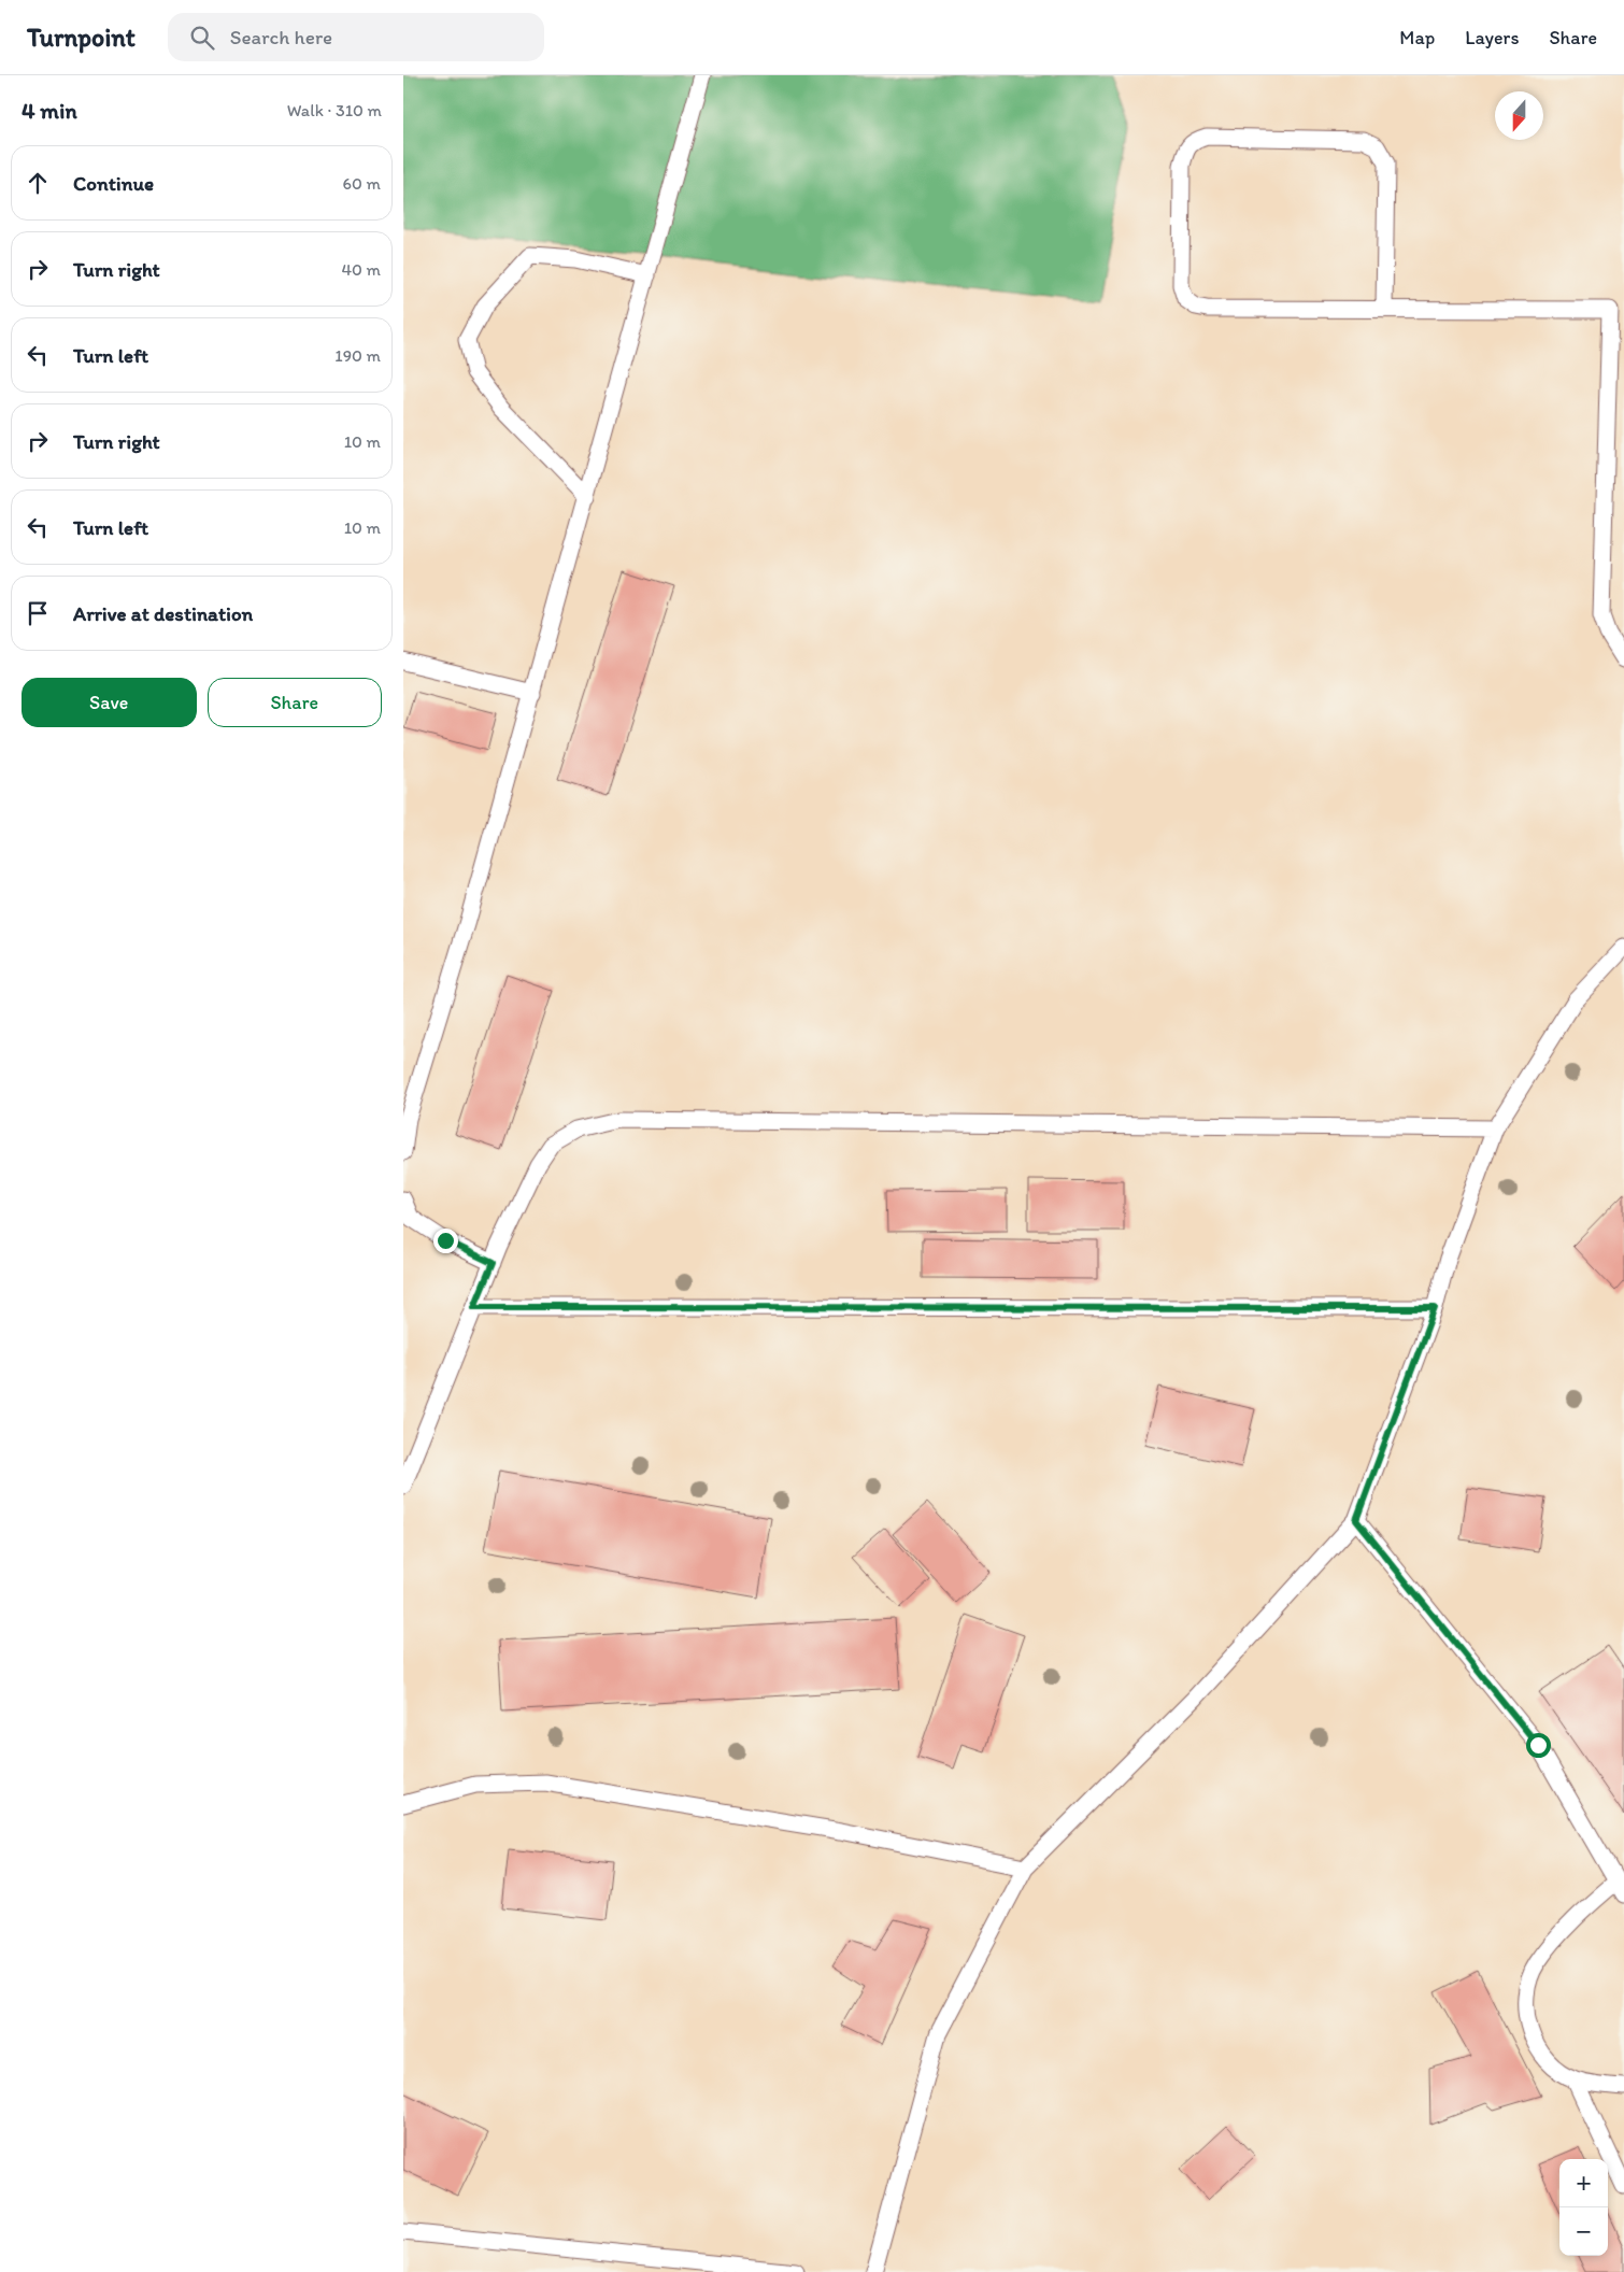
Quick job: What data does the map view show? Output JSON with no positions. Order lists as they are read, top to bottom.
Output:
{
  "north": "bottom",
  "page": {
    "header": "Turnpoint",
    "search": "Search here",
    "nav": ["Map", "Layers", "Share"],
    "heading": ["4 min", "Walk · 310 m"],
    "list": [
      ["Continue", "60 m"],
      ["Turn right", "40 m"],
      ["Turn left", "190 m"],
      ["Turn right", "10 m"],
      ["Turn left", "10 m"],
      "Arrive at destination"
    ],
    "buttons": ["Save", "Share"],
    "map_buttons": ["+", "−"]
  }
}
